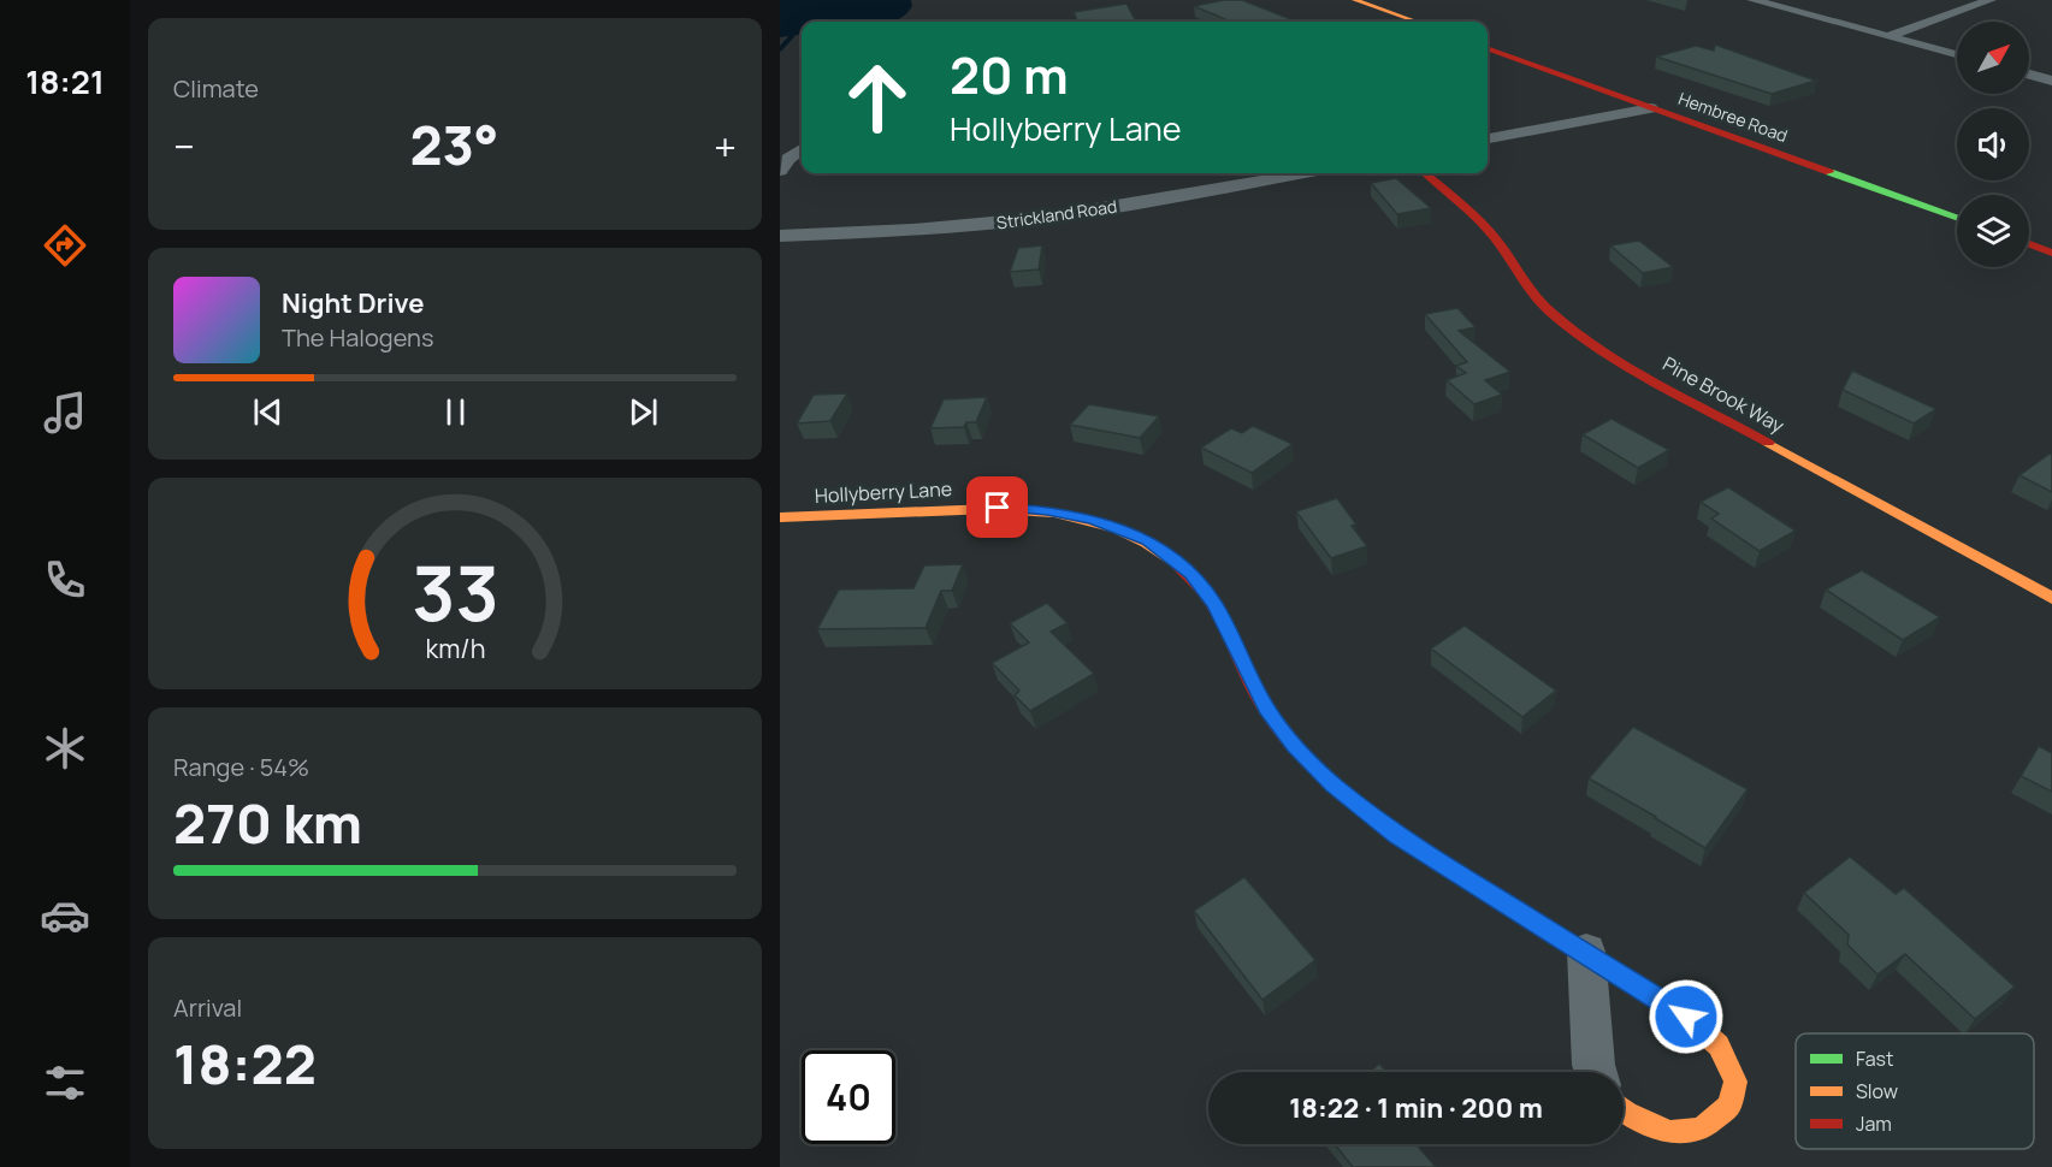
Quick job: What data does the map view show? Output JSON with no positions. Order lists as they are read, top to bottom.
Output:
{
  "streets": {
    "street": [
      "Hembree Road",
      "Strickland Road",
      "Pine Brook Way",
      "Hollyberry Lane"
    ]
  },
  "legend": ["Fast", "Slow", "Jam"],
  "north": "top right",
  "page": {
    "tabs": "18:21",
    "tile": [
      "Climate",
      ["Range · 54%", "270 km"],
      ["Arrival", "18:22"]
    ],
    "turn": ["20 m", "Hollyberry Lane"],
    "heat": ["−", "23°", "+"],
    "song": ["Night Drive", "The Halogens"],
    "limit": "40",
    "trip": "18:22 · 1 min · 200 m",
    "gauge": ["33", "km/h"]
  }
}
